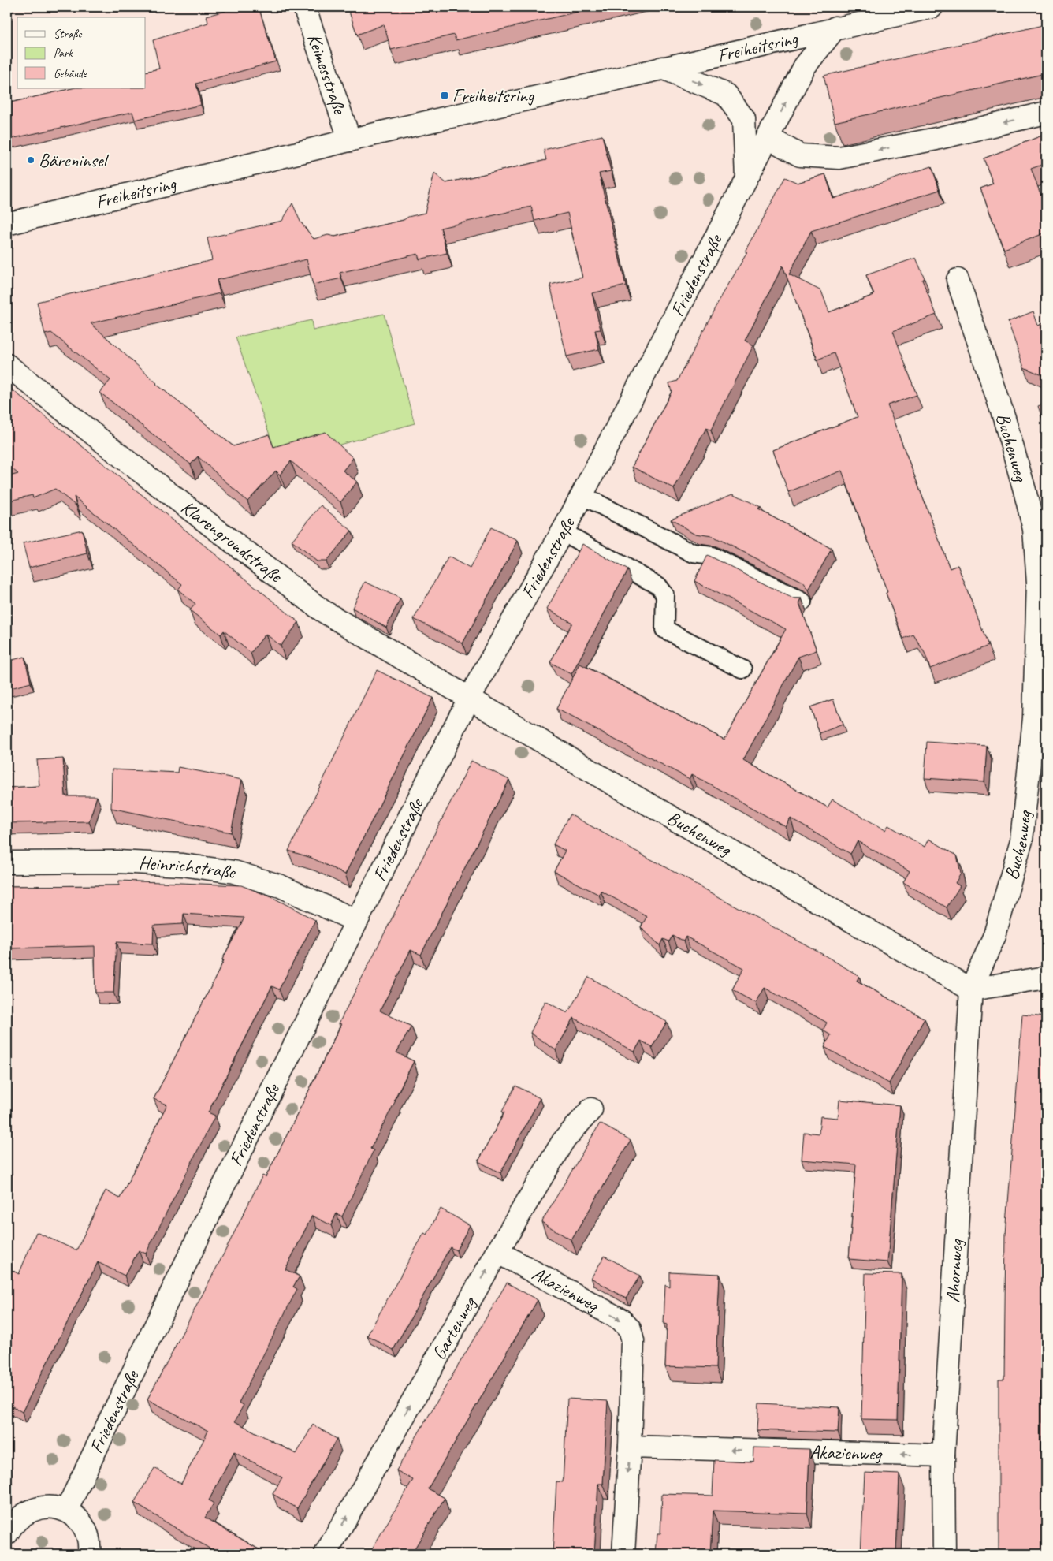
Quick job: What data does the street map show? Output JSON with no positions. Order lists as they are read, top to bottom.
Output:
{
  "streets": {
    "street": [
      "Freiheitsring",
      "Keimesstraße",
      "Friedenstraße",
      "Buchenweg",
      "Klarengrundstraße",
      "Heinrichstraße",
      "Ahornweg",
      "Akazienweg",
      "Gartenweg"
    ]
  },
  "crossings": [
    ["Freiheitsring", "Keimesstraße"],
    ["Freiheitsring", "Friedenstraße"],
    ["Friedenstraße", "Buchenweg"],
    ["Friedenstraße", "Klarengrundstraße"],
    ["Friedenstraße", "Heinrichstraße"],
    ["Buchenweg", "Klarengrundstraße"],
    ["Buchenweg", "Ahornweg"],
    ["Ahornweg", "Akazienweg"],
    ["Akazienweg", "Gartenweg"]
  ],
  "one_way": ["Gartenweg"],
  "places": {
    "transit": ["Freiheitsring"],
    "other": ["Bäreninsel"]
  },
  "legend": ["Straße", "Park", "Gebäude"]
}
